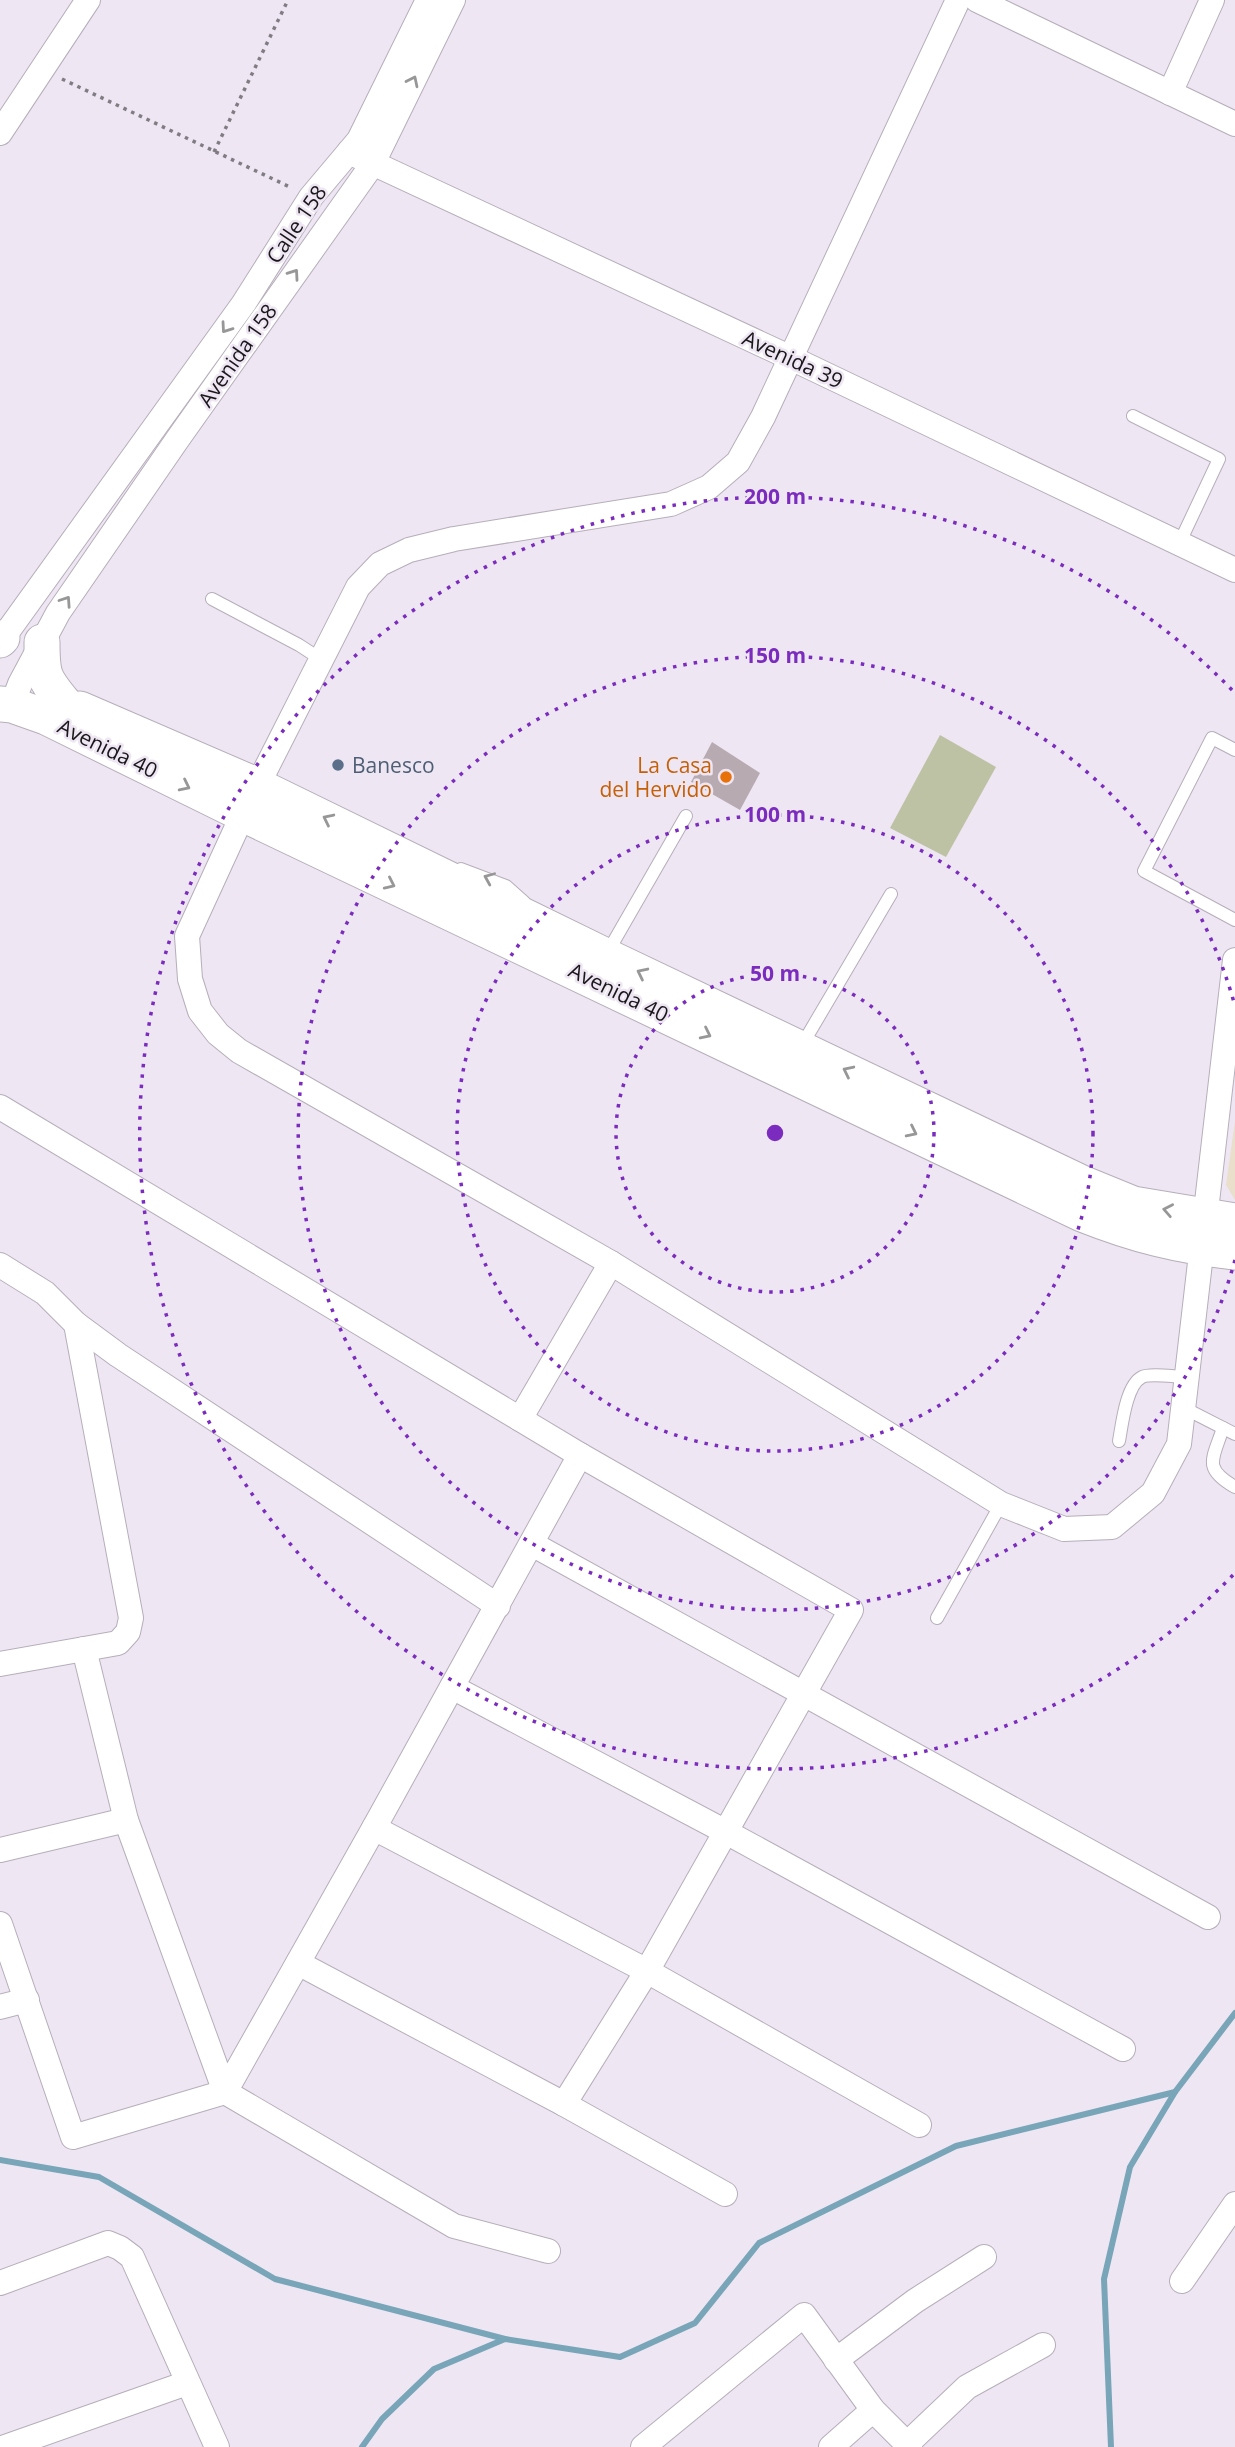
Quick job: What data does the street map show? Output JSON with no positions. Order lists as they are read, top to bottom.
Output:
{
  "streets": {
    "street": [
      "Calle 158",
      "Avenida 158",
      "Avenida 39",
      "Avenida 40"
    ]
  },
  "crossings": [
    ["Calle 158", "Avenida 158"],
    ["Calle 158", "Avenida 39"],
    ["Avenida 158", "Avenida 39"]
  ],
  "one_way": ["Avenida 158"],
  "places": ["Banesco", "La Casa del Hervido"],
  "rings": [
    "200 m",
    "150 m",
    "100 m",
    "50 m"
  ]
}
